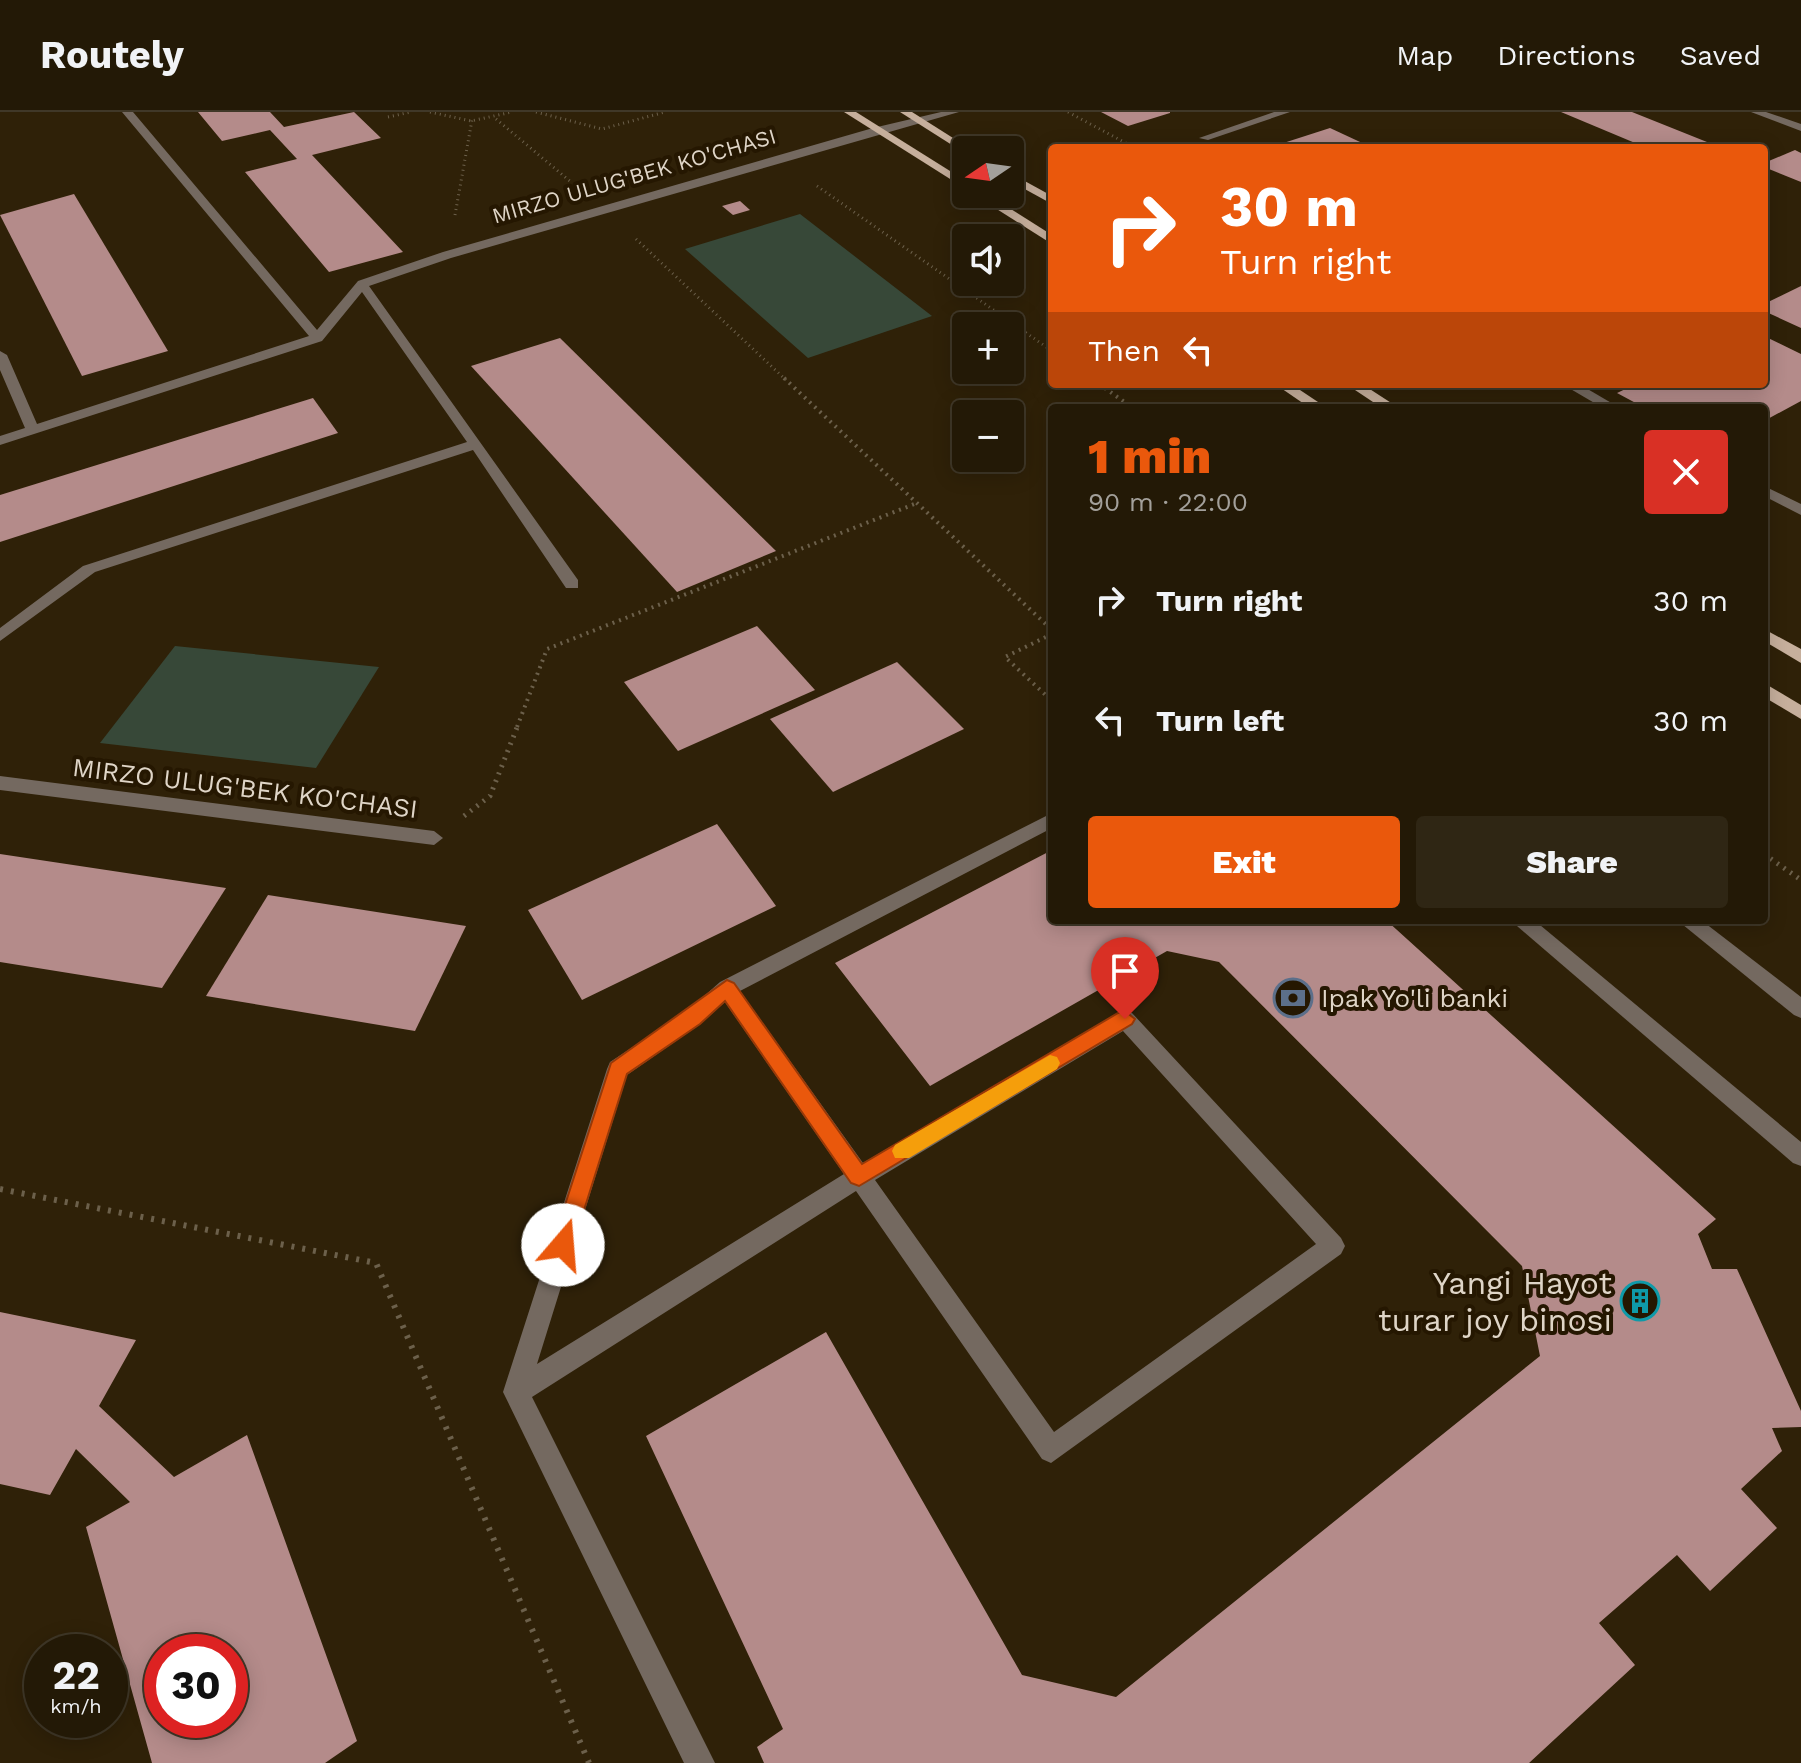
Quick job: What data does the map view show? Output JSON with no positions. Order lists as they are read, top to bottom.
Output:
{
  "streets": {
    "street": ["MIRZO ULUG'BEK KO'CHASI"]
  },
  "places": {
    "bank": ["Ipak Yo'li banki"],
    "building": ["Yangi Hayot turar joy binosi"]
  },
  "north": "left",
  "page": {
    "header": "Routely",
    "nav": ["Map", "Directions", "Saved"],
    "map_buttons": ["+", "−"],
    "turn": ["30 m", "Turn right"],
    "then": "Then",
    "heading": ["1 min", "90 m · 22:00"],
    "list": [
      {
        "name": "Turn right",
        "value": "30 m"
      },
      {
        "name": "Turn left",
        "value": "30 m"
      }
    ],
    "buttons": ["Exit", "Share"],
    "speed": "22 km/h",
    "limit": "30"
  }
}
